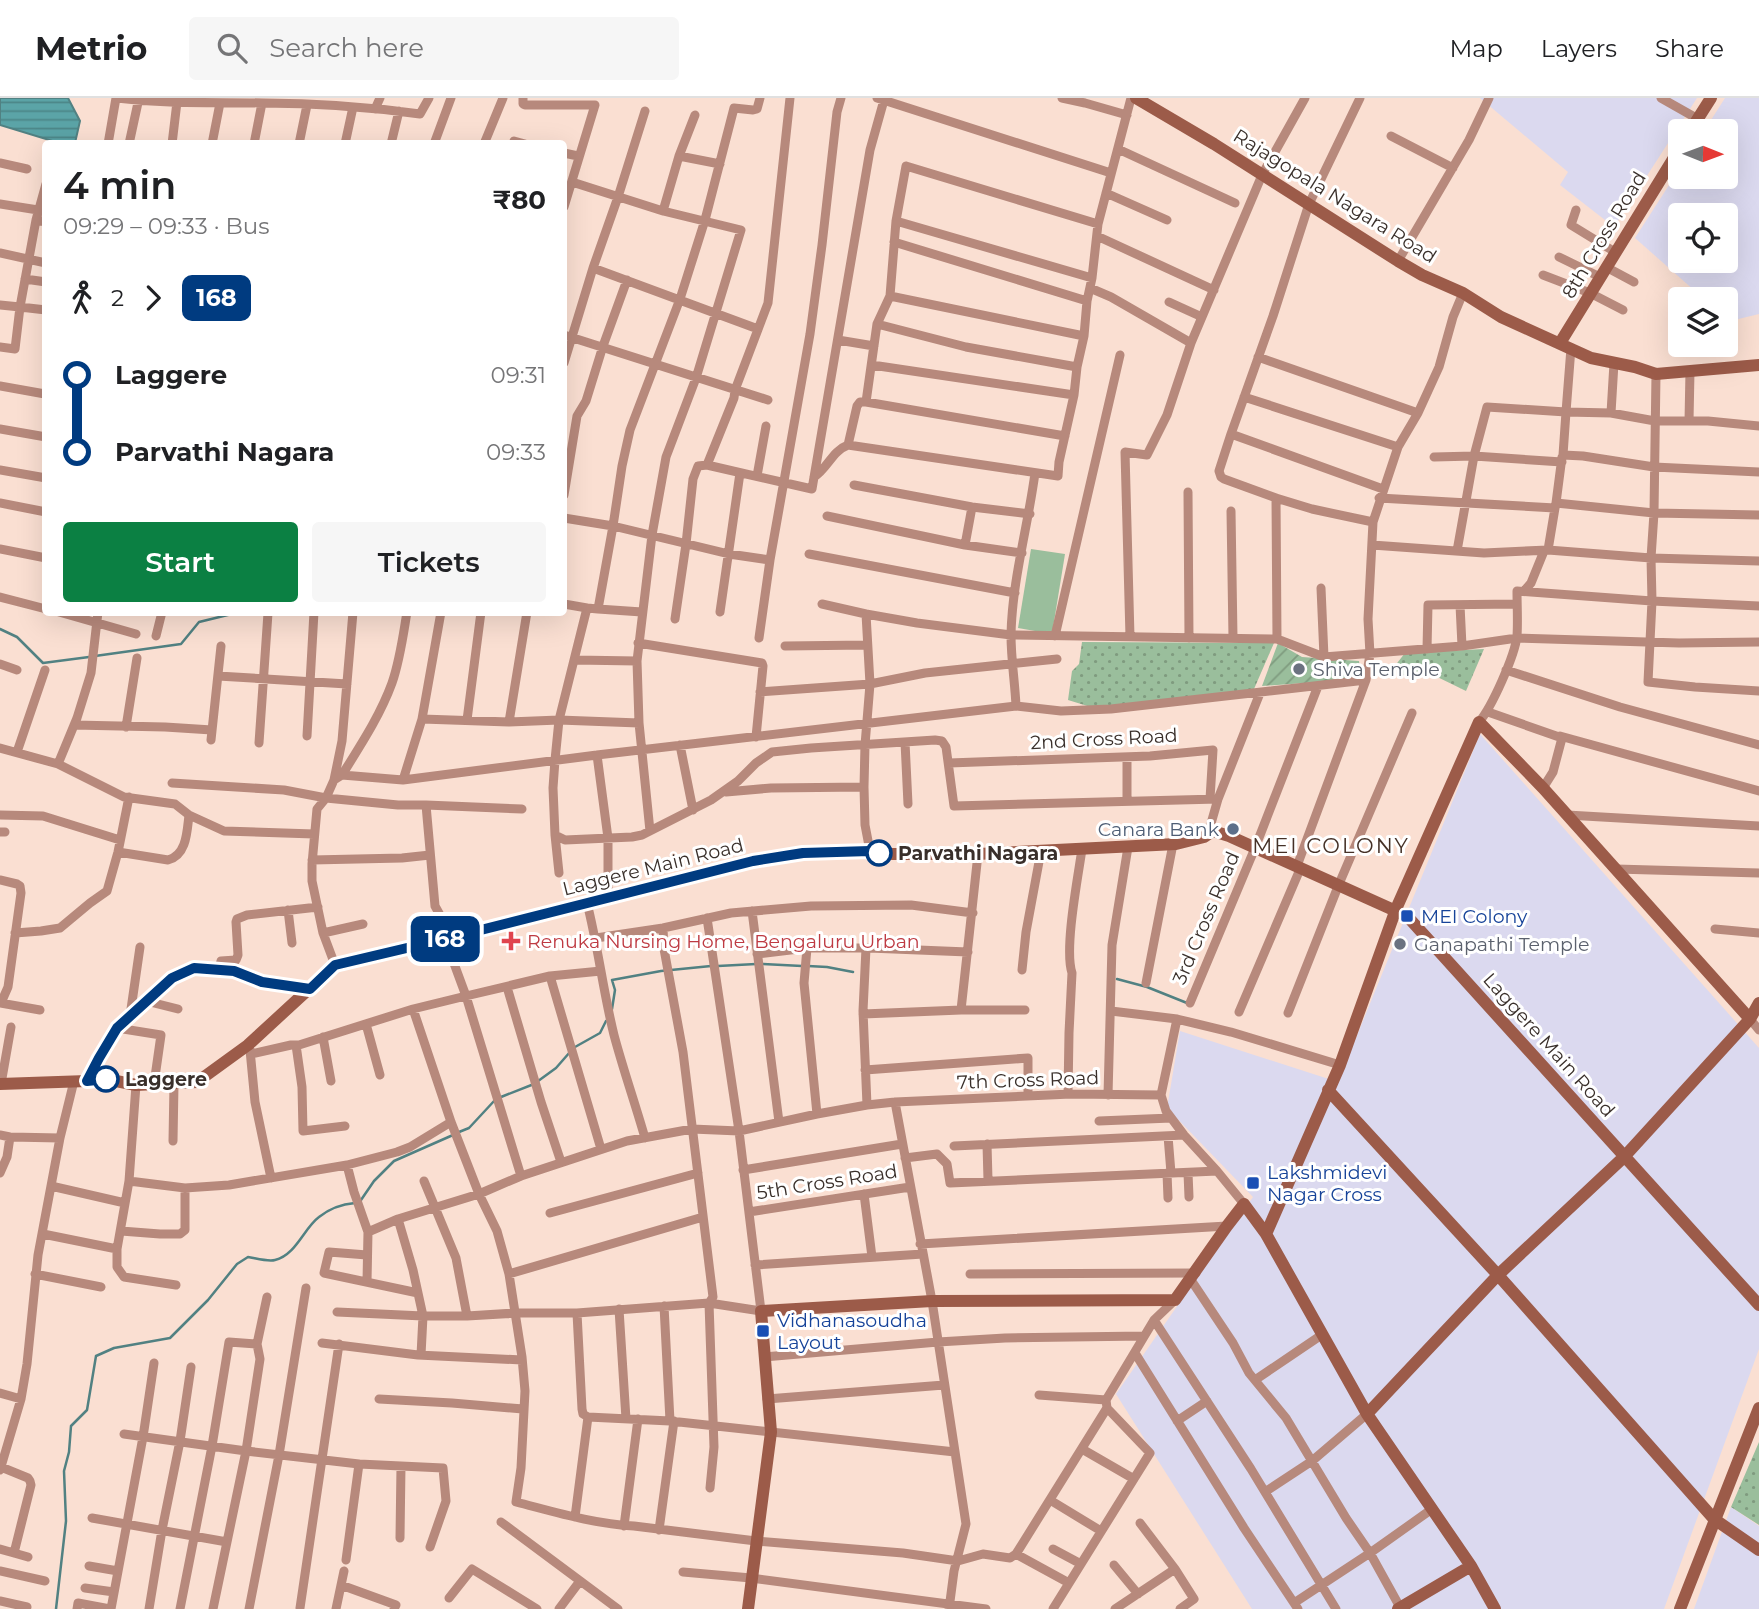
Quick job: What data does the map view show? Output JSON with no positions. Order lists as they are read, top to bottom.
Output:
{
  "streets": {
    "street": [
      "Rajagopala Nagara Road",
      "8th Cross Road",
      "2nd Cross Road",
      "Laggere Main Road",
      "3rd Cross Road",
      "7th Cross Road",
      "5th Cross Road"
    ]
  },
  "crossings": [
    ["Rajagopala Nagara Road", "8th Cross Road"],
    ["Laggere Main Road", "3rd Cross Road"]
  ],
  "districts": ["MEI COLONY"],
  "places": {
    "other": [
      "Shiva Temple",
      "Canara Bank",
      "Parvathi Nagara",
      "Ganapathi Temple",
      "Laggere"
    ],
    "transit": ["MEI Colony", "Lakshmidevi Nagar Cross", "Vidhanasoudha Layout"],
    "health": ["Renuka Nursing Home, Bengaluru Urban"]
  },
  "lines": ["bus line 168"],
  "north": "right",
  "page": {
    "header": "Metrio",
    "search": "Search here",
    "nav": ["Map", "Layers", "Share"],
    "on_map": "168",
    "heading": ["4 min", "09:29 – 09:33 · Bus", "₹80"],
    "legs": ["2", "168"],
    "list": [
      {
        "name": "Laggere",
        "value": "09:31"
      },
      {
        "name": "Parvathi Nagara",
        "value": "09:33"
      }
    ],
    "buttons": ["Start", "Tickets"]
  }
}
